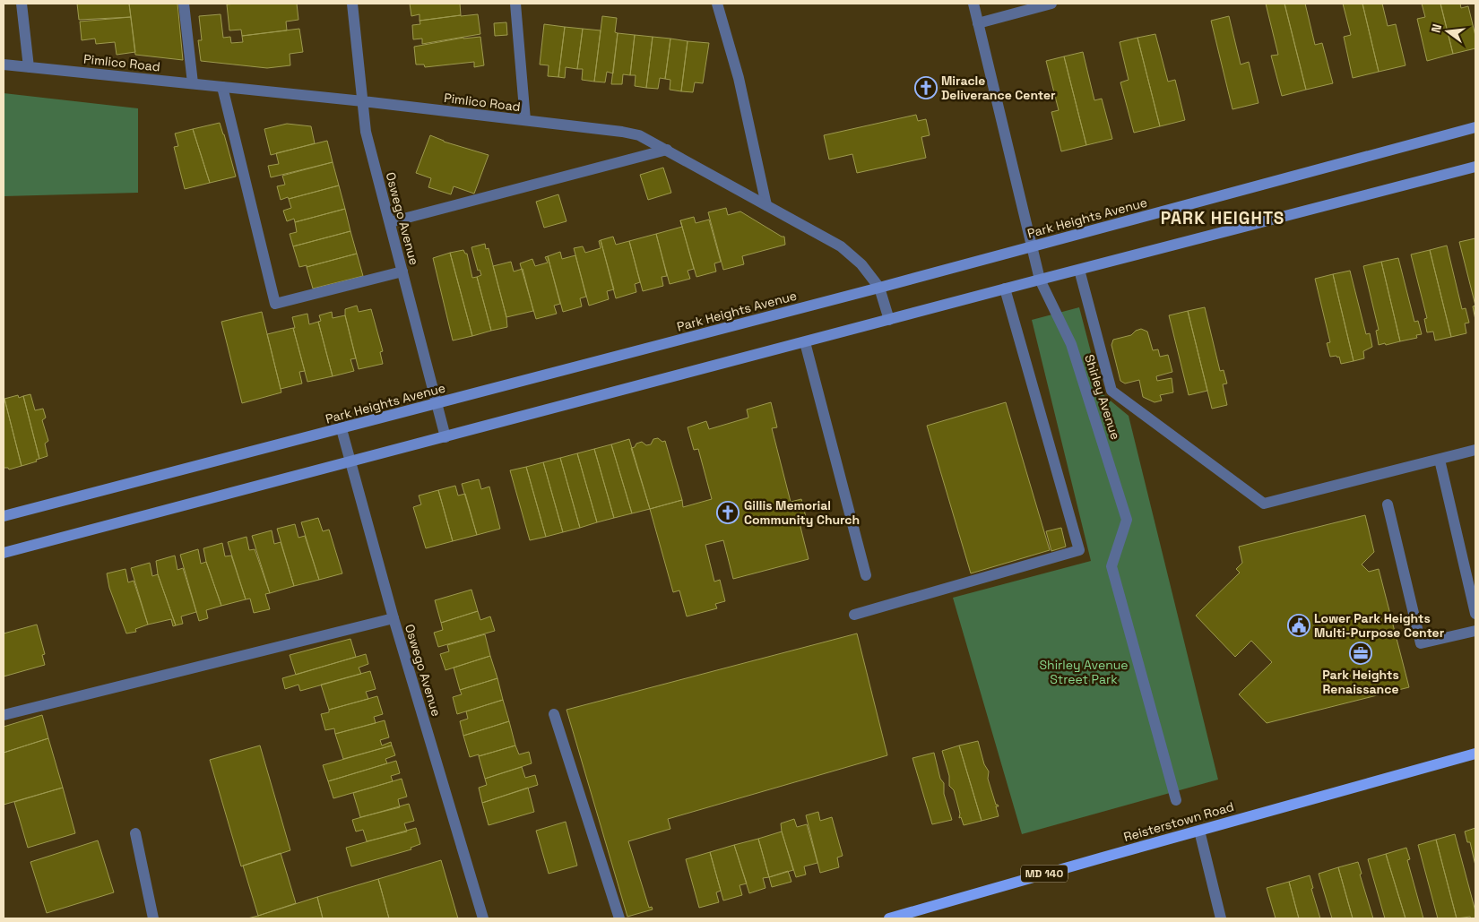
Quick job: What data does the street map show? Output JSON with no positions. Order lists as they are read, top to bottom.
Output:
{
  "streets": {
    "main road": ["Park Heights Avenue", "Reisterstown Road", "MD 140"],
    "street": ["Pimlico Road", "Oswego Avenue", "Shirley Avenue"]
  },
  "crossings": [
    ["Pimlico Road", "Park Heights Avenue"],
    ["Pimlico Road", "Oswego Avenue"],
    ["Park Heights Avenue", "Oswego Avenue"],
    ["Park Heights Avenue", "Shirley Avenue"]
  ],
  "districts": ["PARK HEIGHTS"],
  "parks": ["Shirley Avenue Street Park"],
  "places": {
    "church": ["Miracle Deliverance Center", "Gillis Memorial Community Church"],
    "public building": ["Lower Park Heights Multi-Purpose Center"],
    "office": ["Park Heights Renaissance"]
  },
  "north": "left"
}
